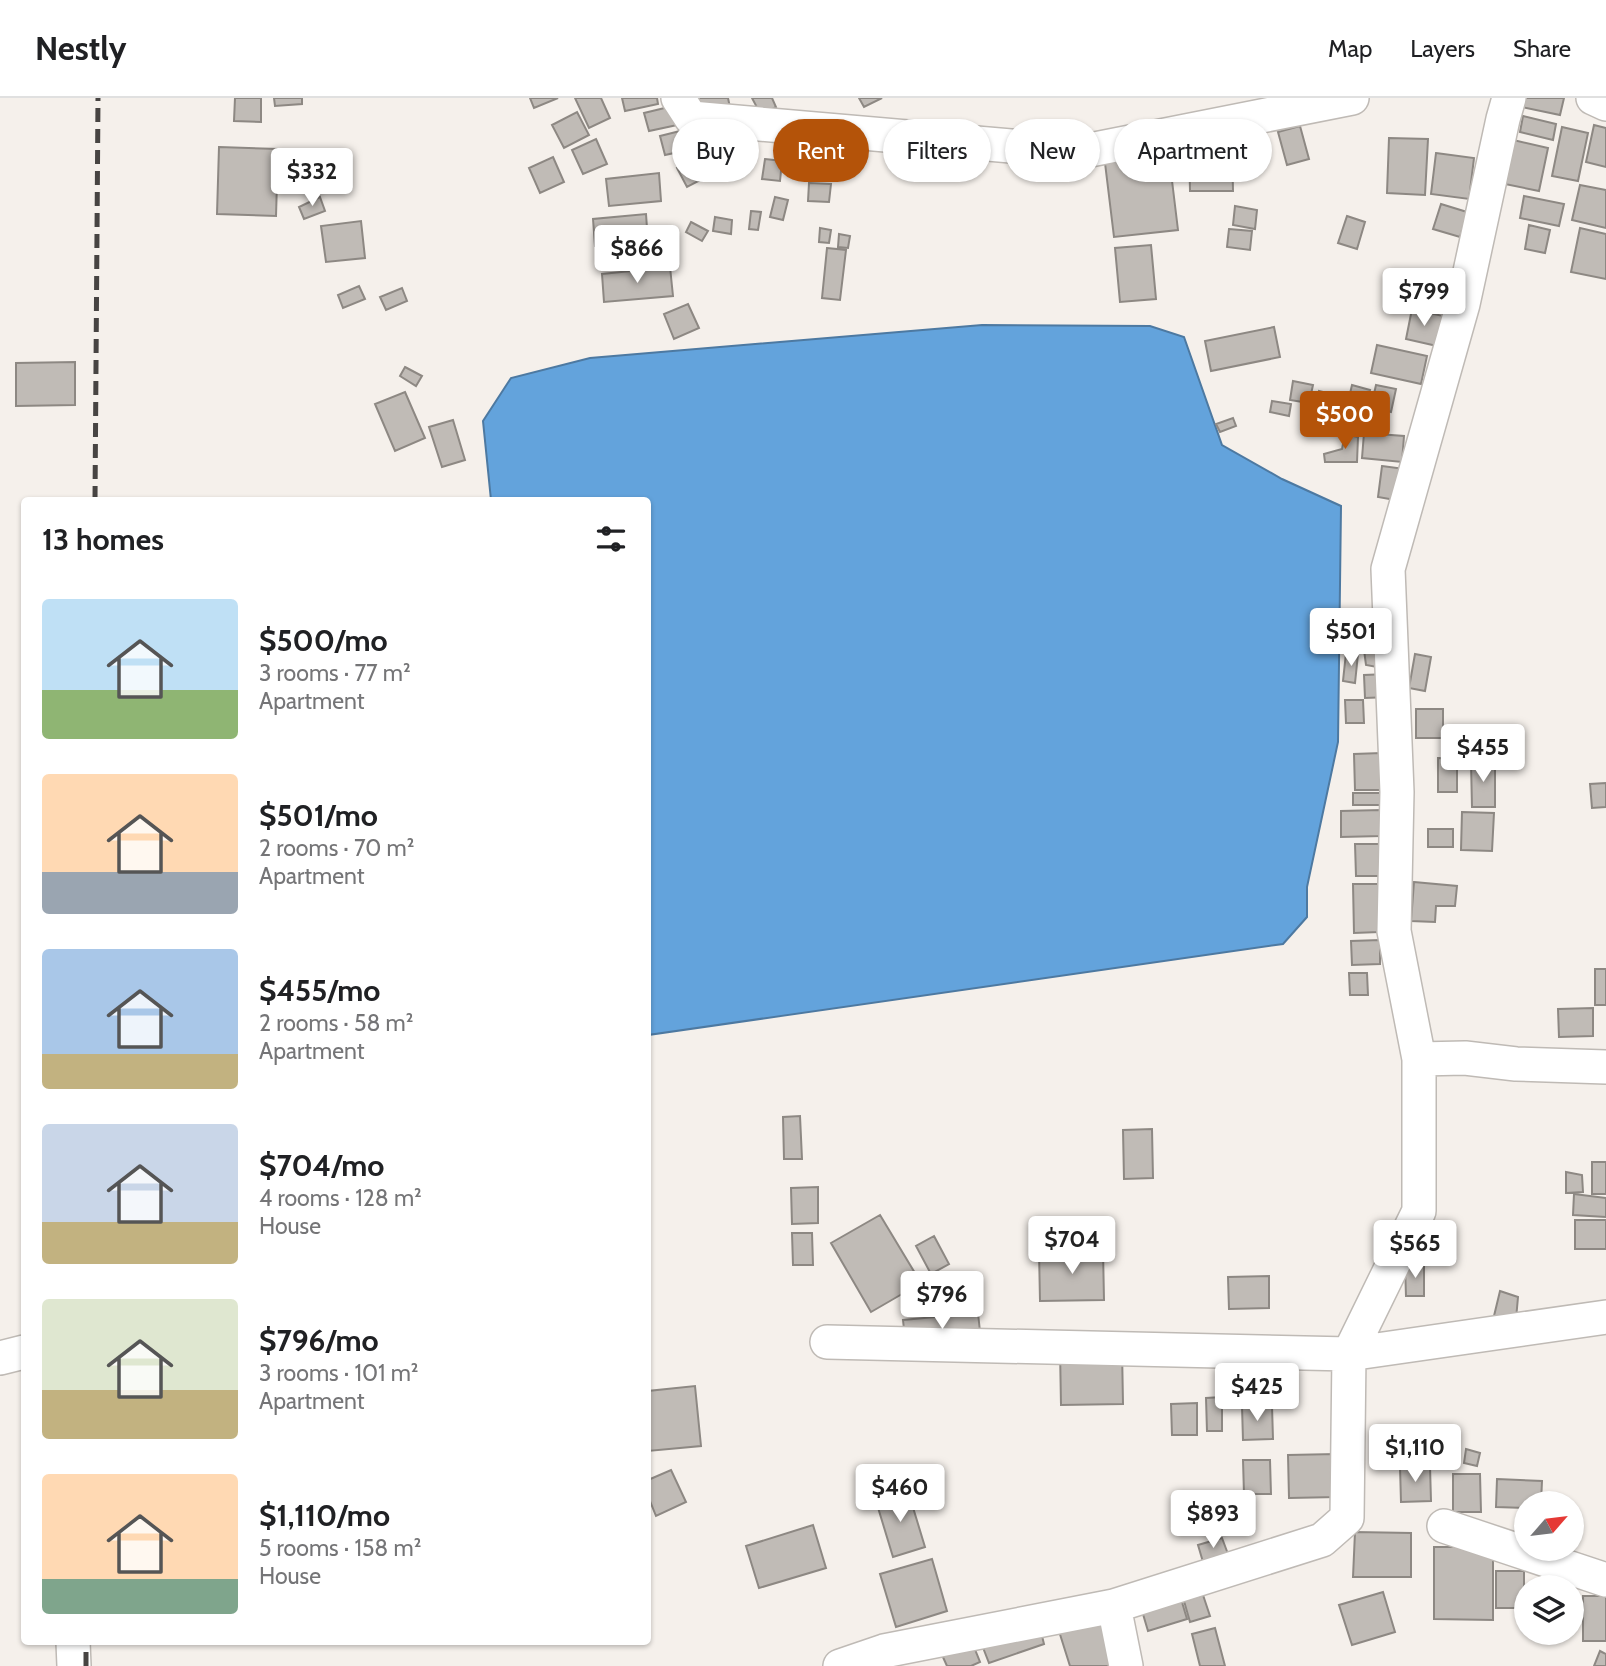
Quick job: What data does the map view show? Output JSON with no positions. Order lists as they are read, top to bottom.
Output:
{
  "north": "top right",
  "page": {
    "header": "Nestly",
    "nav": ["Map", "Layers", "Share"],
    "chip": [
      "Buy",
      "Rent",
      "Filters",
      "New",
      "Apartment"
    ],
    "price": [
      "$332",
      "$866",
      "$799",
      "$500",
      "$501",
      "$455",
      "$704",
      "$565",
      "$796",
      "$425",
      "$1,110",
      "$460",
      "$893"
    ],
    "heading": "13 homes",
    "list": [
      {
        "name": "$500/mo",
        "note": "3 rooms · 77 m² · Apartment"
      },
      {
        "name": "$501/mo",
        "note": "2 rooms · 70 m² · Apartment"
      },
      {
        "name": "$455/mo",
        "note": "2 rooms · 58 m² · Apartment"
      },
      {
        "name": "$704/mo",
        "note": "4 rooms · 128 m² · House"
      },
      {
        "name": "$796/mo",
        "note": "3 rooms · 101 m² · Apartment"
      },
      {
        "name": "$1,110/mo",
        "note": "5 rooms · 158 m² · House"
      }
    ]
  }
}
